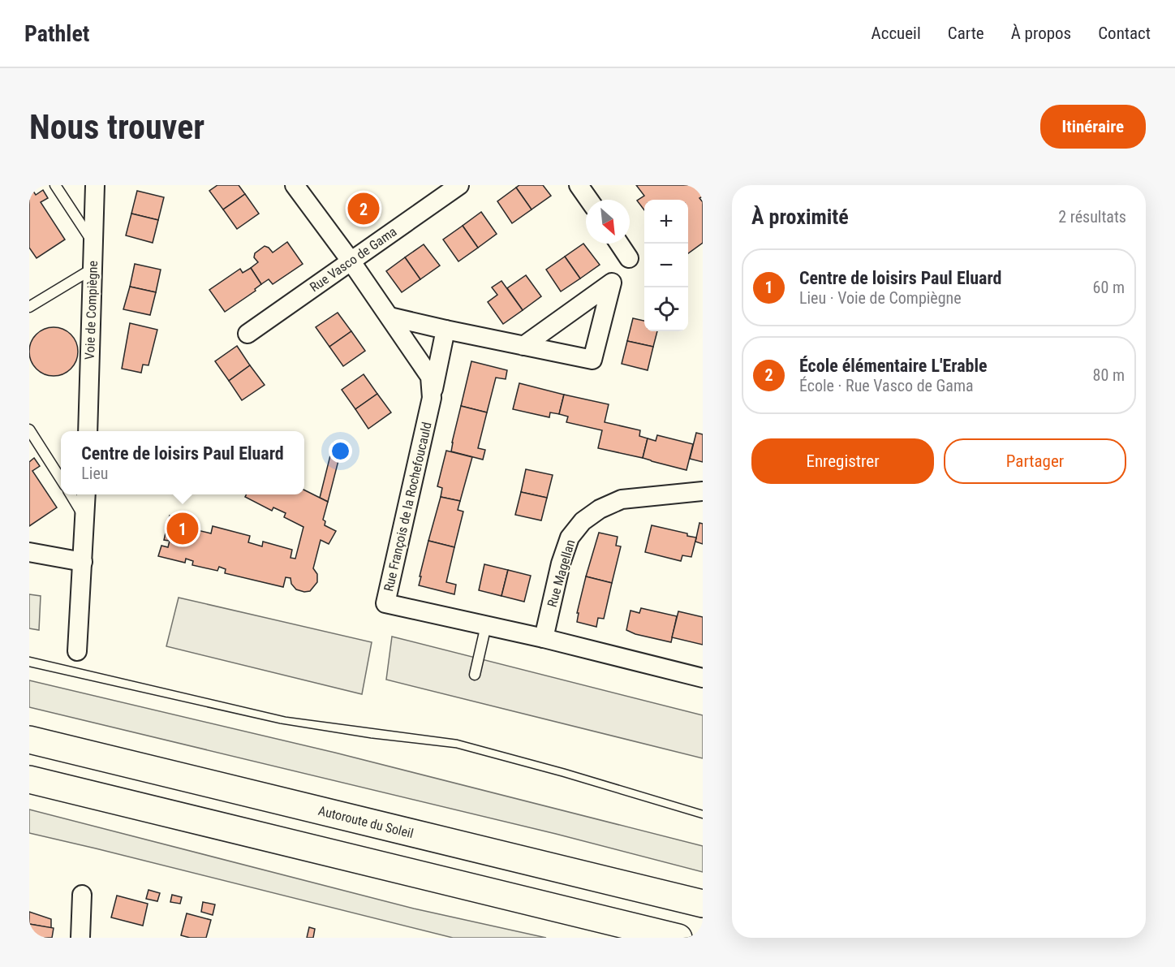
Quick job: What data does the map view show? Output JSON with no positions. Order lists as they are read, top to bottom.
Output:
{
  "streets": {
    "highway": ["Autoroute du Soleil"],
    "street": [
      "Rue Vasco de Gama",
      "Voie de Compiègne",
      "Rue François de la Rochefoucauld",
      "Rue Magellan"
    ]
  },
  "crossings": [
    ["Rue Vasco de Gama", "Rue François de la Rochefoucauld"],
    ["Rue François de la Rochefoucauld", "Rue Magellan"]
  ],
  "north": "bottom right",
  "page": {
    "header": "Pathlet",
    "nav": [
      "Accueil",
      "Carte",
      "À propos",
      "Contact"
    ],
    "buttons": [
      "Itinéraire",
      ["Enregistrer", "Partager"]
    ],
    "title": "Nous trouver",
    "heading": ["À proximité", "2 résultats"],
    "pins": ["2", "1"],
    "map_buttons": ["+", "−"],
    "list": [
      {
        "mark": "1",
        "name": "Centre de loisirs Paul Eluard",
        "note": "Lieu · Voie de Compiègne",
        "value": "60 m"
      },
      {
        "mark": "2",
        "name": "École élémentaire L'Erable",
        "note": "École · Rue Vasco de Gama",
        "value": "80 m"
      }
    ],
    "popup": ["Centre de loisirs Paul Eluard", "Lieu"]
  }
}
